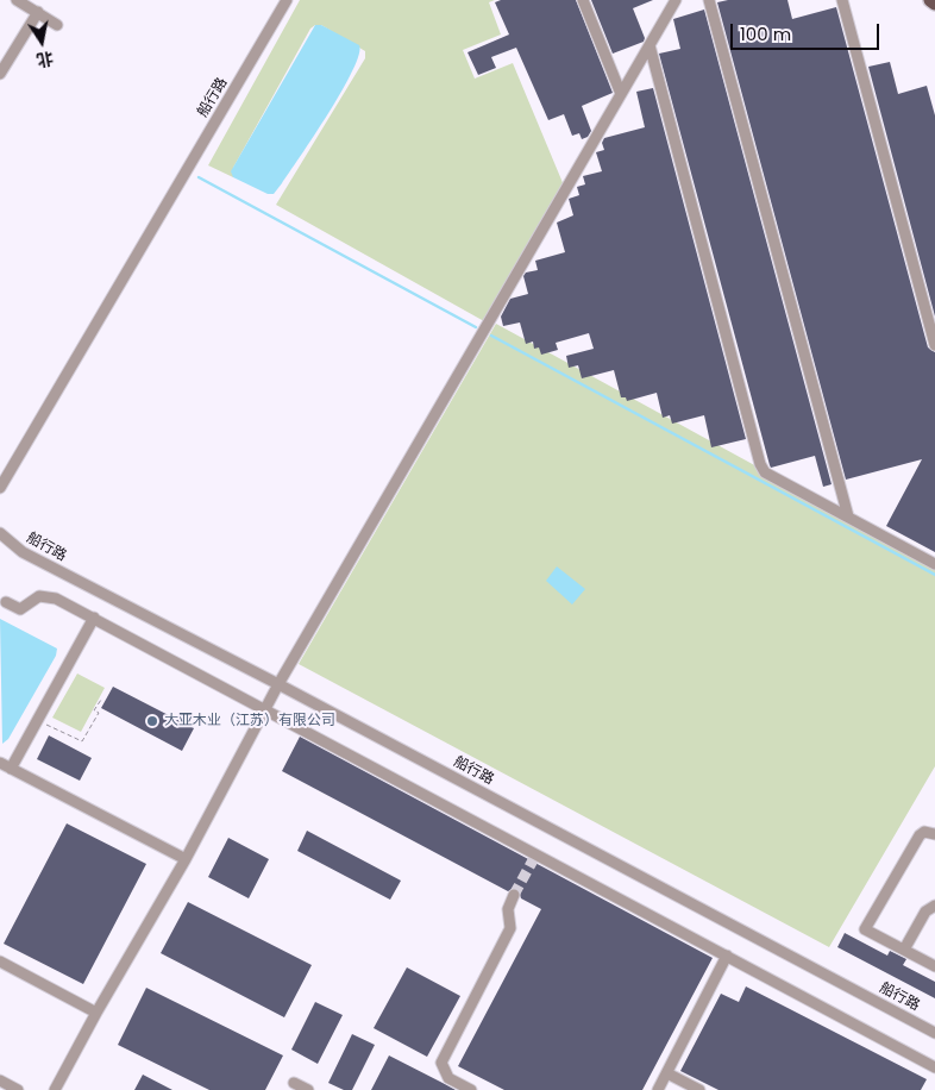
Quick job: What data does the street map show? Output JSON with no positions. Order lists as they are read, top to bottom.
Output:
{
  "streets": {
    "street": ["船行路"]
  },
  "places": ["大亚木业（江苏）有限公司"],
  "scale_bar": "100 m",
  "north": "bottom"
}
